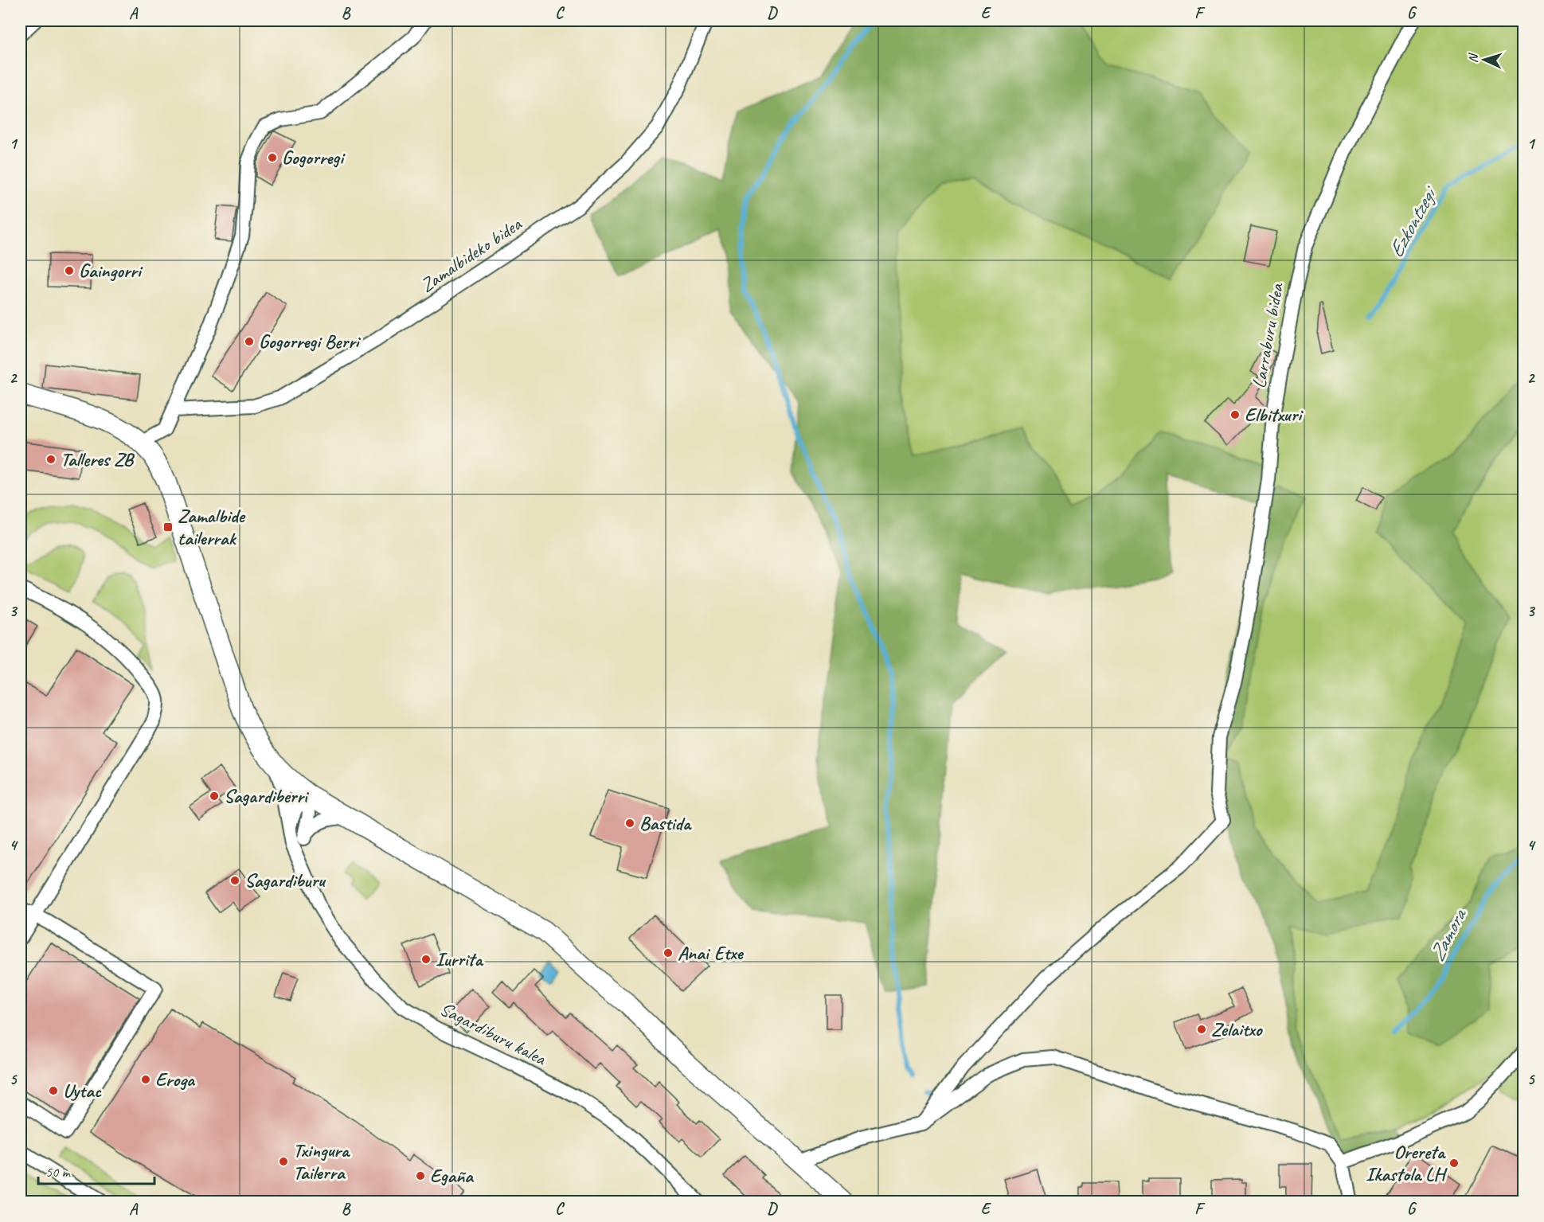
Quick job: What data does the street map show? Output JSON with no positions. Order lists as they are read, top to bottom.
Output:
{
  "streets": {
    "street": ["Zamalbideko bidea", "Larraburu bidea", "Sagardiburu kalea"]
  },
  "water": ["Ezkontzegi", "Zamora"],
  "places": {
    "other": [
      "Gogorregi",
      "Gaingorri",
      "Gogorregi Berri",
      "Elbitxuri",
      "Talleres ZB",
      "Sagardiberri",
      "Bastida",
      "Sagardiburu",
      "Anai Etxe",
      "Iurrita",
      "Zelaitxo",
      "Eroga",
      "Uytac",
      "Txingura Tailerra",
      "Orereta Ikastola LH",
      "Egaña"
    ],
    "transit": ["Zamalbide tailerrak"]
  },
  "scale_bar": "50 m",
  "north": "left",
  "grid": {
    "columns": [
      "A",
      "B",
      "C",
      "D",
      "E",
      "F",
      "G"
    ],
    "rows": [
      "1",
      "2",
      "3",
      "4",
      "5"
    ]
  }
}
